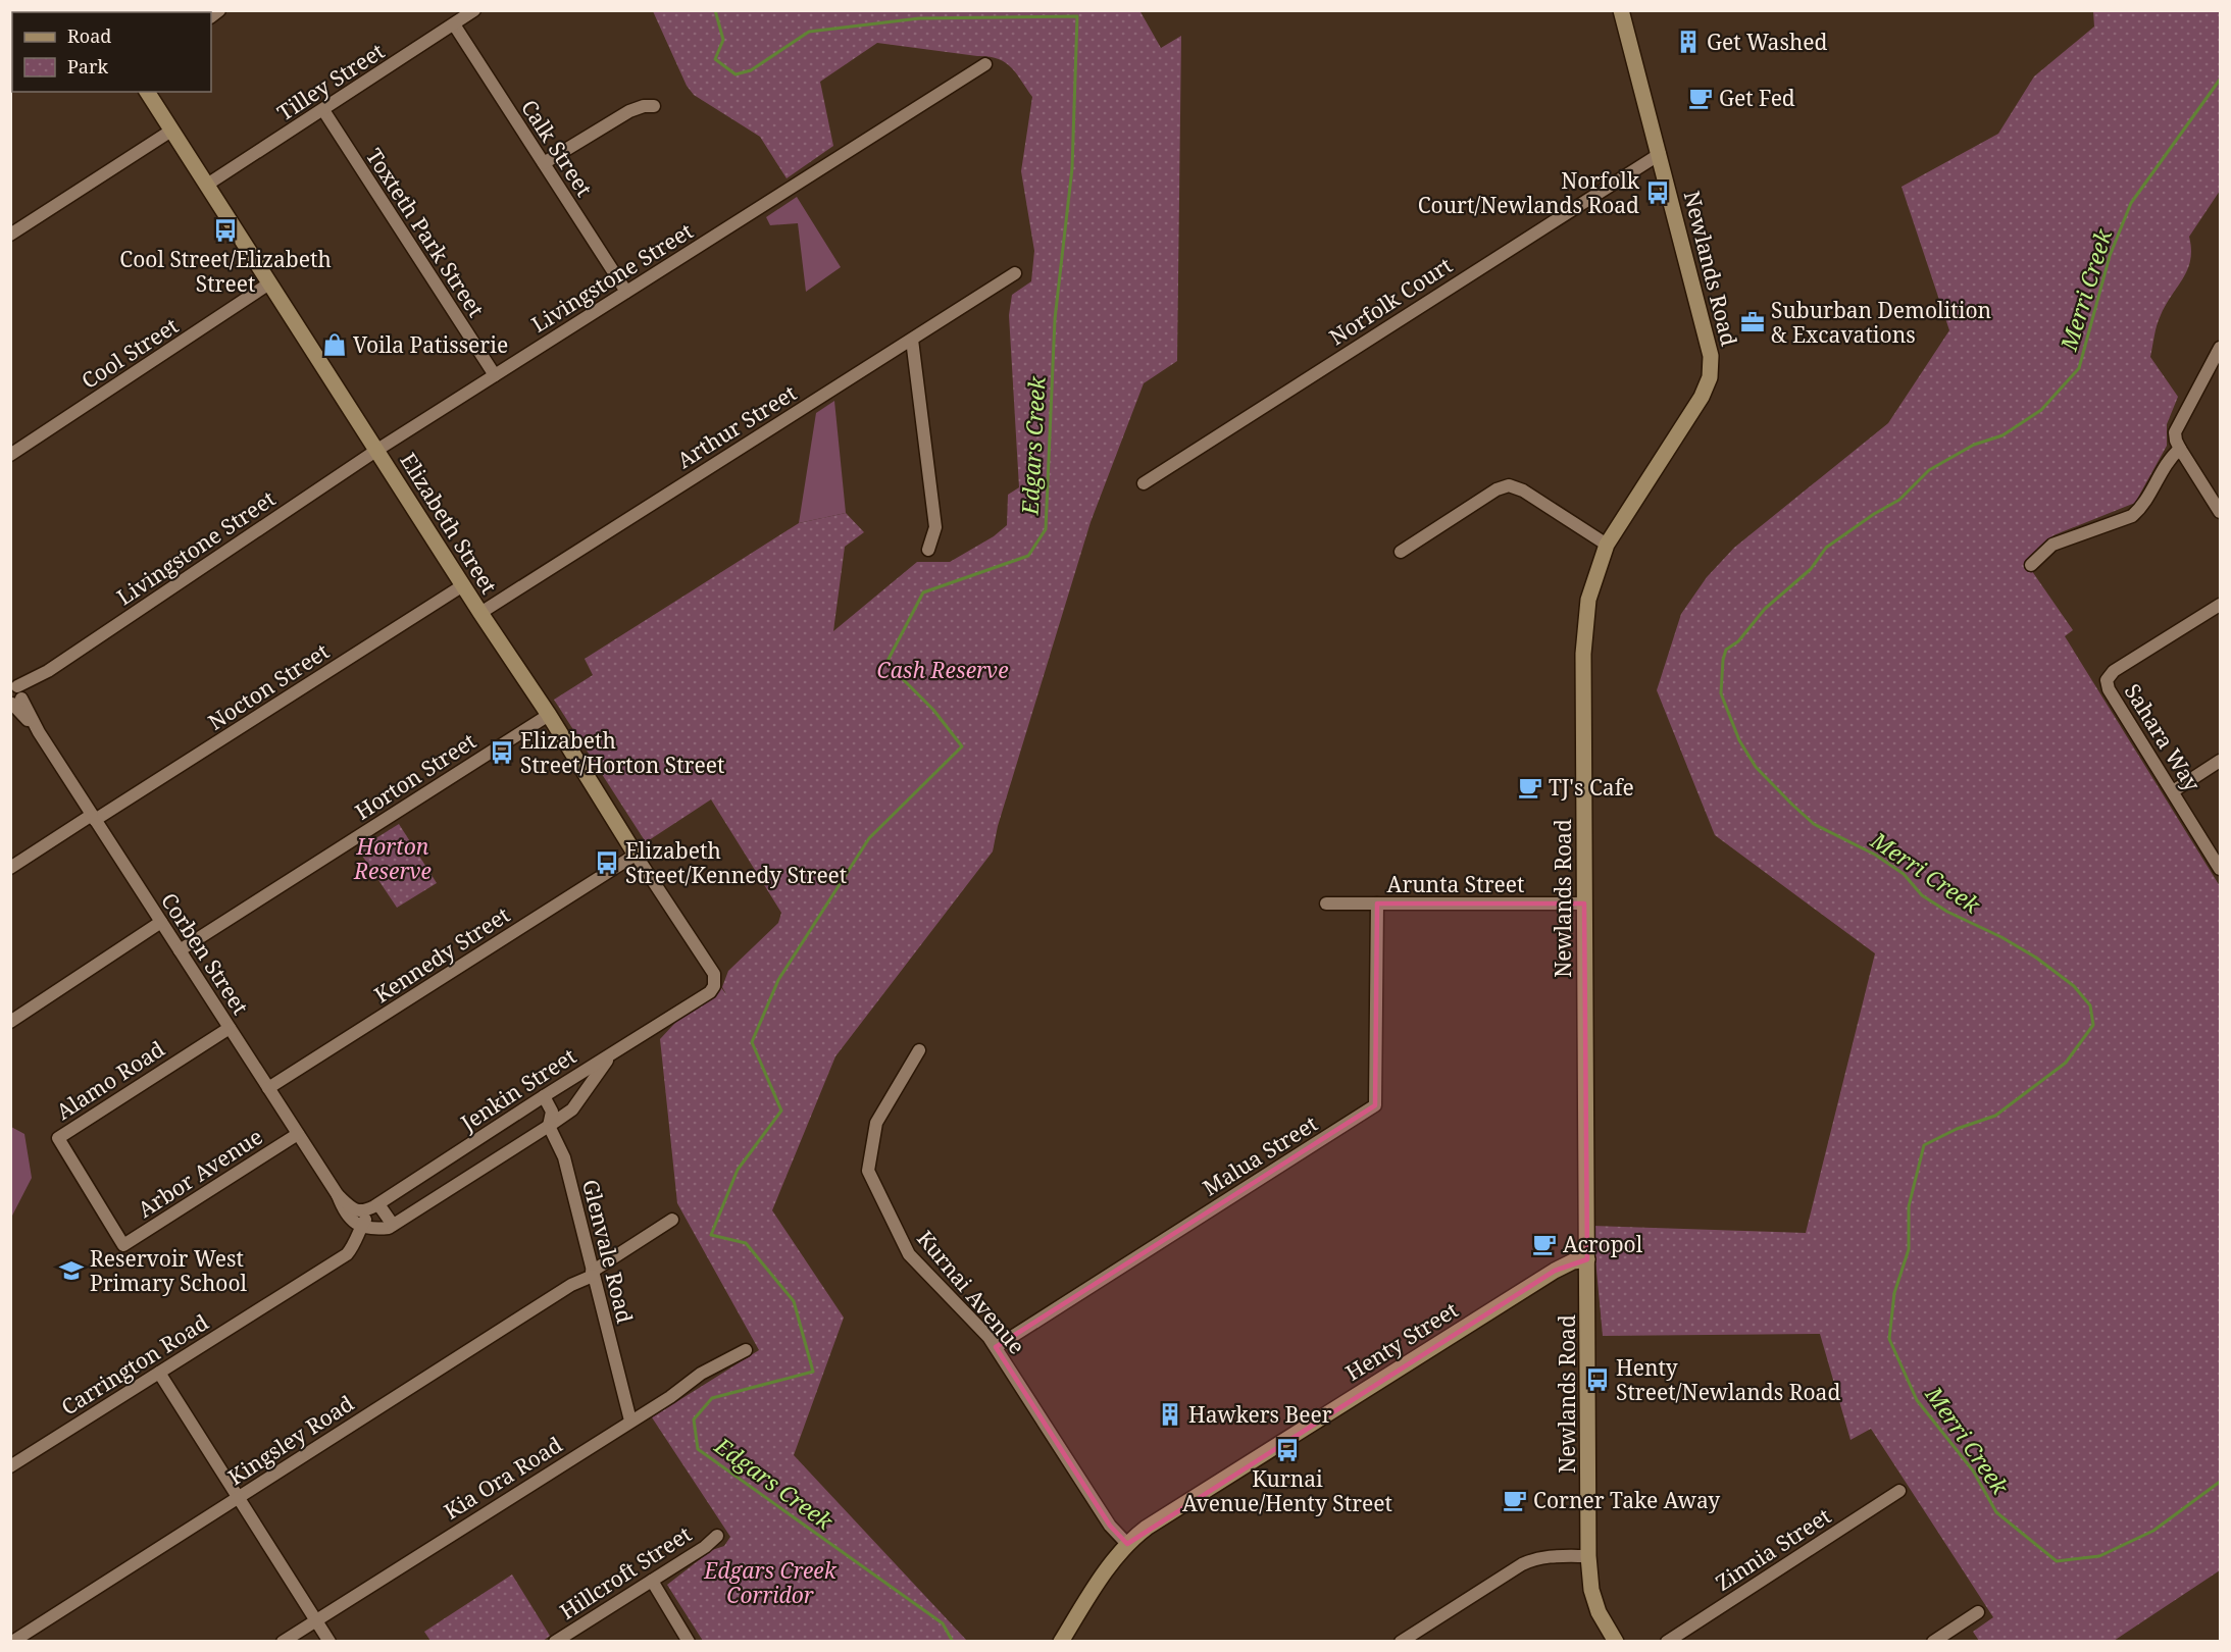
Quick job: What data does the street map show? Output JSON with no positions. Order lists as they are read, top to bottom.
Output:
{
  "streets": {
    "street": [
      "Tilley Street",
      "Calk Street",
      "Toxteth Park Street",
      "Newlands Road",
      "Livingstone Street",
      "Norfolk Court",
      "Cool Street",
      "Arthur Street",
      "Elizabeth Street",
      "Nocton Street",
      "Sahara Way",
      "Horton Street",
      "Arunta Street",
      "Corben Street",
      "Kennedy Street",
      "Alamo Road",
      "Jenkin Street",
      "Malua Street",
      "Arbor Avenue",
      "Glenvale Road",
      "Kurnai Avenue",
      "Henty Street",
      "Carrington Road",
      "Kingsley Road",
      "Kia Ora Road",
      "Zinnia Street",
      "Hillcroft Street"
    ]
  },
  "crossings": [
    ["Tilley Street", "Calk Street"],
    ["Tilley Street", "Toxteth Park Street"],
    ["Tilley Street", "Elizabeth Street"],
    ["Calk Street", "Livingstone Street"],
    ["Toxteth Park Street", "Livingstone Street"],
    ["Newlands Road", "Norfolk Court"],
    ["Newlands Road", "Arunta Street"],
    ["Newlands Road", "Henty Street"],
    ["Livingstone Street", "Elizabeth Street"],
    ["Livingstone Street", "Corben Street"],
    ["Cool Street", "Elizabeth Street"],
    ["Arthur Street", "Elizabeth Street"],
    ["Elizabeth Street", "Nocton Street"],
    ["Elizabeth Street", "Horton Street"],
    ["Elizabeth Street", "Kennedy Street"],
    ["Elizabeth Street", "Jenkin Street"],
    ["Nocton Street", "Corben Street"],
    ["Horton Street", "Corben Street"],
    ["Arunta Street", "Malua Street"],
    ["Corben Street", "Kennedy Street"],
    ["Corben Street", "Alamo Road"],
    ["Corben Street", "Arbor Avenue"],
    ["Alamo Road", "Arbor Avenue"],
    ["Jenkin Street", "Glenvale Road"],
    ["Jenkin Street", "Carrington Road"],
    ["Malua Street", "Kurnai Avenue"],
    ["Glenvale Road", "Kingsley Road"],
    ["Glenvale Road", "Kia Ora Road"],
    ["Kurnai Avenue", "Henty Street"]
  ],
  "water": ["Merri Creek", "Edgars Creek"],
  "parks": ["Cash Reserve", "Horton Reserve", "Edgars Creek Corridor"],
  "places": {
    "building": ["Get Washed", "Hawkers Beer"],
    "cafe": [
      "Get Fed",
      "TJ's Cafe",
      "Acropol",
      "Corner Take Away"
    ],
    "bus stop": [
      "Norfolk Court/Newlands Road",
      "Cool Street/Elizabeth Street",
      "Elizabeth Street/Horton Street",
      "Elizabeth Street/Kennedy Street",
      "Henty Street/Newlands Road",
      "Kurnai Avenue/Henty Street"
    ],
    "office": ["Suburban Demolition & Excavations"],
    "shop": ["Voila Patisserie"],
    "school or university": ["Reservoir West Primary School"]
  },
  "legend": ["Road", "Park"]
}
